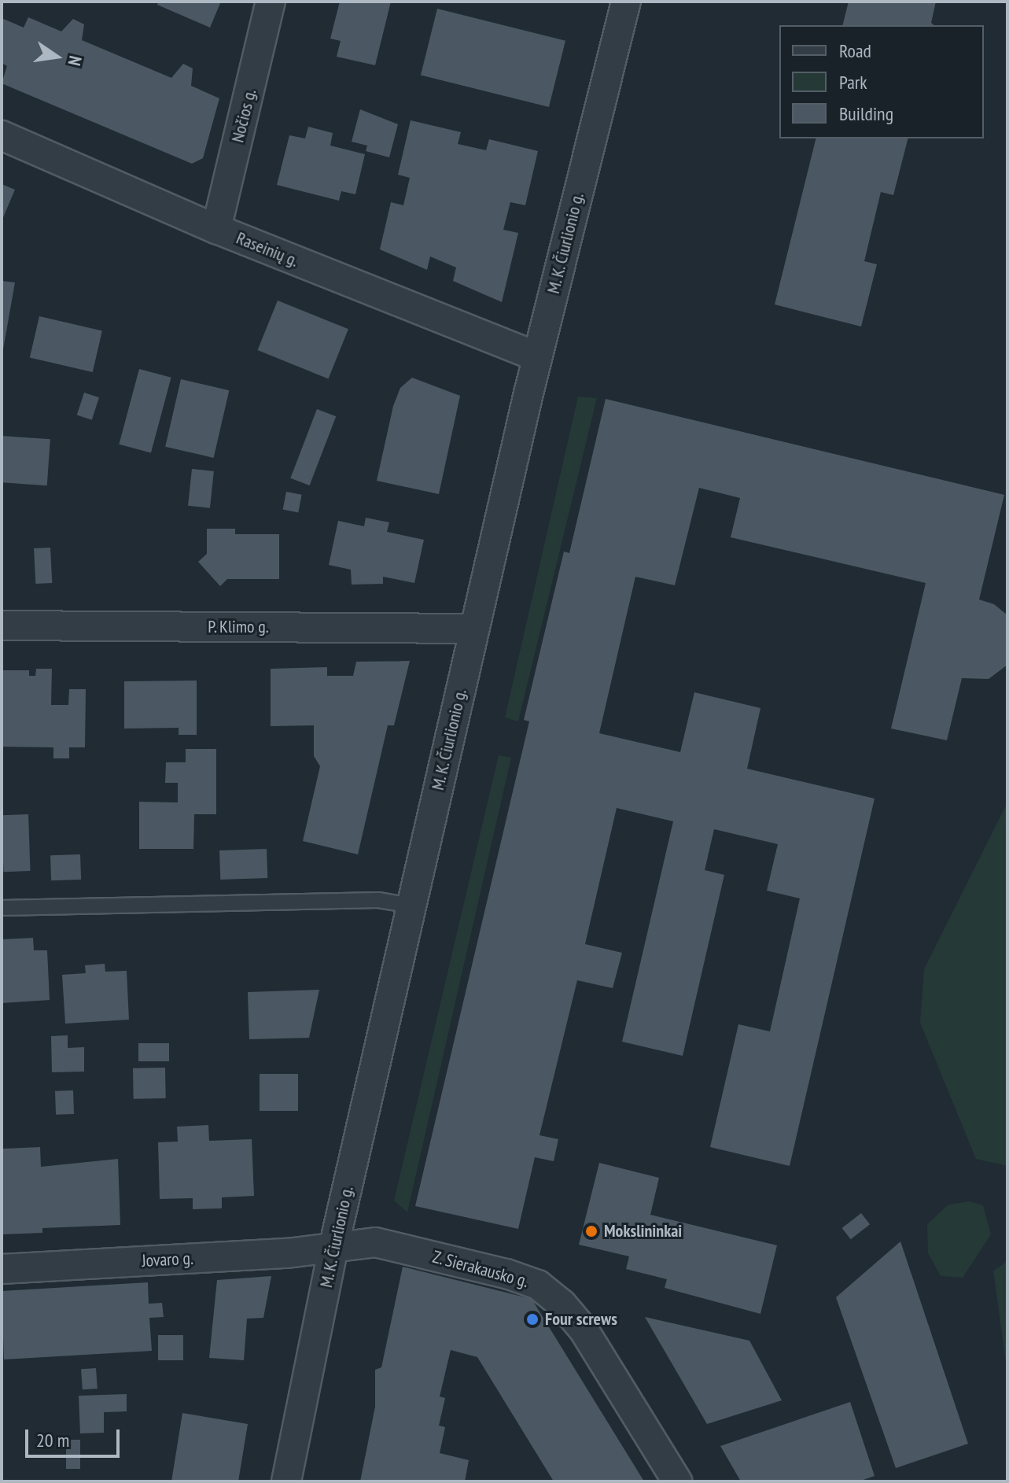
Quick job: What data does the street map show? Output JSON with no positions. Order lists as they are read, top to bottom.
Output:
{
  "streets": {
    "street": [
      "Nočios g.",
      "M. K. Čiurlionio g.",
      "Raseinių g.",
      "P. Klimo g.",
      "Jovaro g.",
      "Z. Sierakausko g."
    ]
  },
  "crossings": [
    ["Nočios g.", "Raseinių g."],
    ["M. K. Čiurlionio g.", "Raseinių g."],
    ["M. K. Čiurlionio g.", "P. Klimo g."],
    ["M. K. Čiurlionio g.", "Jovaro g."],
    ["M. K. Čiurlionio g.", "Z. Sierakausko g."],
    ["Jovaro g.", "Z. Sierakausko g."]
  ],
  "places": ["Mokslininkai", "Four screws"],
  "legend": ["Road", "Park", "Building"],
  "scale_bar": "20 m",
  "north": "right"
}
